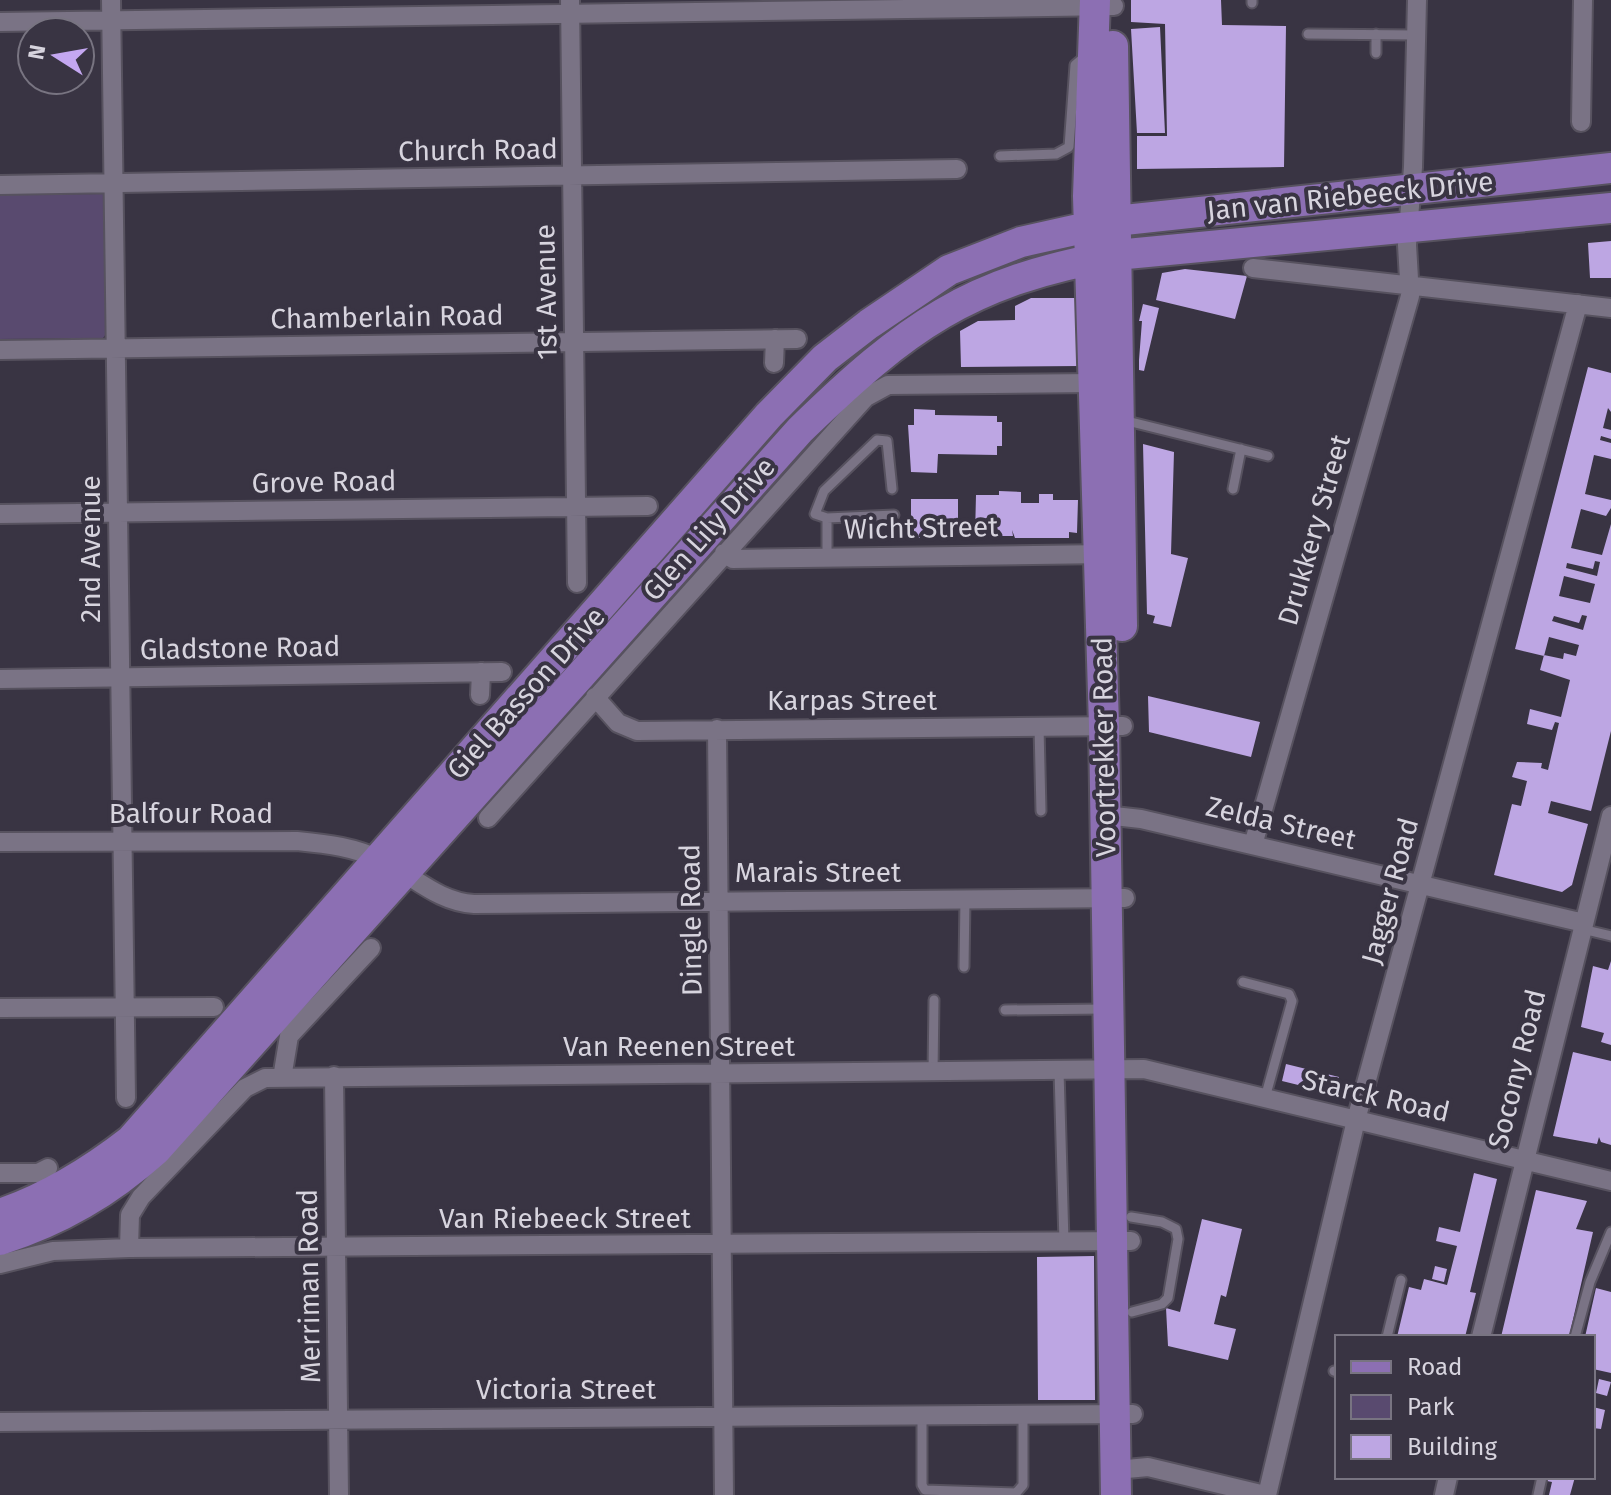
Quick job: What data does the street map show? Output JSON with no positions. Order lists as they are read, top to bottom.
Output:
{
  "streets": {
    "main road": ["Jan van Riebeeck Drive", "Giel Basson Drive", "Voortrekker Road"],
    "street": [
      "Church Road",
      "1st Avenue",
      "Chamberlain Road",
      "Grove Road",
      "Wicht Street",
      "Glen Lily Drive",
      "Drukkery Street",
      "2nd Avenue",
      "Gladstone Road",
      "Karpas Street",
      "Balfour Road",
      "Zelda Street",
      "Marais Street",
      "Jagger Road",
      "Dingle Road",
      "Van Reenen Street",
      "Socony Road",
      "Starck Road",
      "Van Riebeeck Street",
      "Merriman Road",
      "Victoria Street"
    ]
  },
  "crossings": [
    ["Church Road", "1st Avenue"],
    ["Church Road", "2nd Avenue"],
    ["Jan van Riebeeck Drive", "Drukkery Street"],
    ["Jan van Riebeeck Drive", "Giel Basson Drive"],
    ["Jan van Riebeeck Drive", "Voortrekker Road"],
    ["1st Avenue", "Chamberlain Road"],
    ["1st Avenue", "Grove Road"],
    ["Chamberlain Road", "2nd Avenue"],
    ["Grove Road", "2nd Avenue"],
    ["Wicht Street", "Glen Lily Drive"],
    ["Wicht Street", "Voortrekker Road"],
    ["Glen Lily Drive", "Karpas Street"],
    ["Glen Lily Drive", "Voortrekker Road"],
    ["Drukkery Street", "Zelda Street"],
    ["2nd Avenue", "Gladstone Road"],
    ["2nd Avenue", "Balfour Road"],
    ["Giel Basson Drive", "Voortrekker Road"],
    ["Giel Basson Drive", "Balfour Road"],
    ["Giel Basson Drive", "Marais Street"],
    ["Karpas Street", "Voortrekker Road"],
    ["Karpas Street", "Dingle Road"],
    ["Voortrekker Road", "Zelda Street"],
    ["Voortrekker Road", "Marais Street"],
    ["Voortrekker Road", "Van Reenen Street"],
    ["Voortrekker Road", "Starck Road"],
    ["Voortrekker Road", "Van Riebeeck Street"],
    ["Voortrekker Road", "Victoria Street"],
    ["Balfour Road", "Marais Street"],
    ["Zelda Street", "Jagger Road"],
    ["Zelda Street", "Socony Road"],
    ["Marais Street", "Dingle Road"],
    ["Jagger Road", "Starck Road"],
    ["Dingle Road", "Van Reenen Street"],
    ["Dingle Road", "Van Riebeeck Street"],
    ["Dingle Road", "Victoria Street"],
    ["Van Reenen Street", "Starck Road"],
    ["Van Reenen Street", "Van Riebeeck Street"],
    ["Van Reenen Street", "Merriman Road"],
    ["Socony Road", "Starck Road"],
    ["Van Riebeeck Street", "Merriman Road"],
    ["Merriman Road", "Victoria Street"]
  ],
  "legend": ["Road", "Park", "Building"],
  "north": "left"
}
